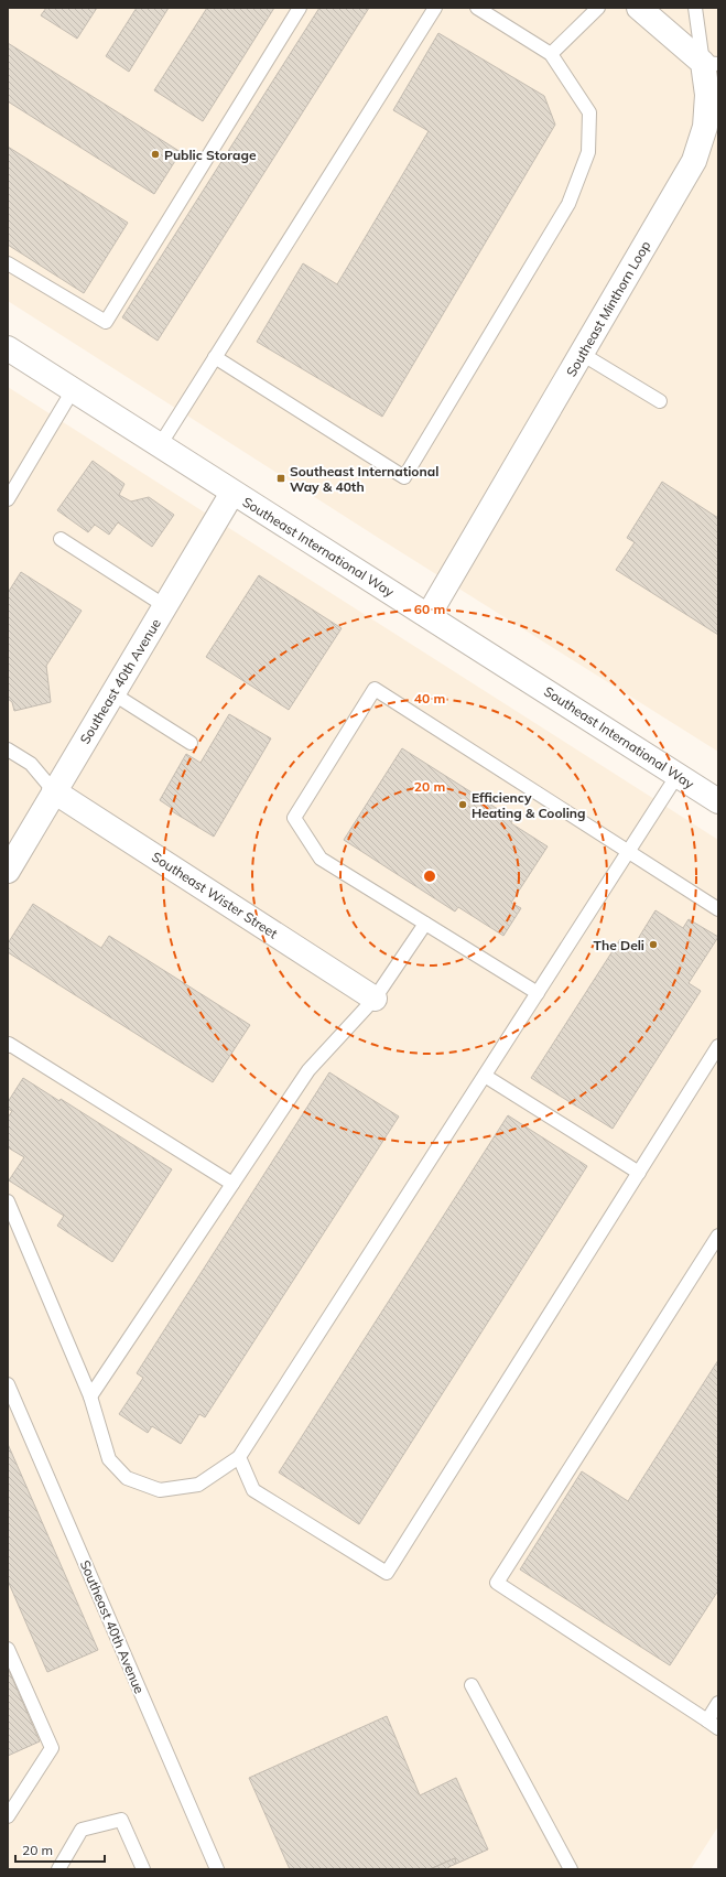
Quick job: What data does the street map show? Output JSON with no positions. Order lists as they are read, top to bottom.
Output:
{
  "streets": {
    "street": [
      "Southeast Minthorn Loop",
      "Southeast International Way",
      "Southeast 40th Avenue",
      "Southeast Wister Street"
    ]
  },
  "crossings": [
    ["Southeast Minthorn Loop", "Southeast International Way"],
    ["Southeast International Way", "Southeast 40th Avenue"],
    ["Southeast 40th Avenue", "Southeast Wister Street"]
  ],
  "places": {
    "other": ["Public Storage", "Efficiency Heating & Cooling", "The Deli"],
    "transit": ["Southeast International Way & 40th"]
  },
  "scale_bar": "20 m",
  "rings": ["60 m", "40 m", "20 m"]
}
